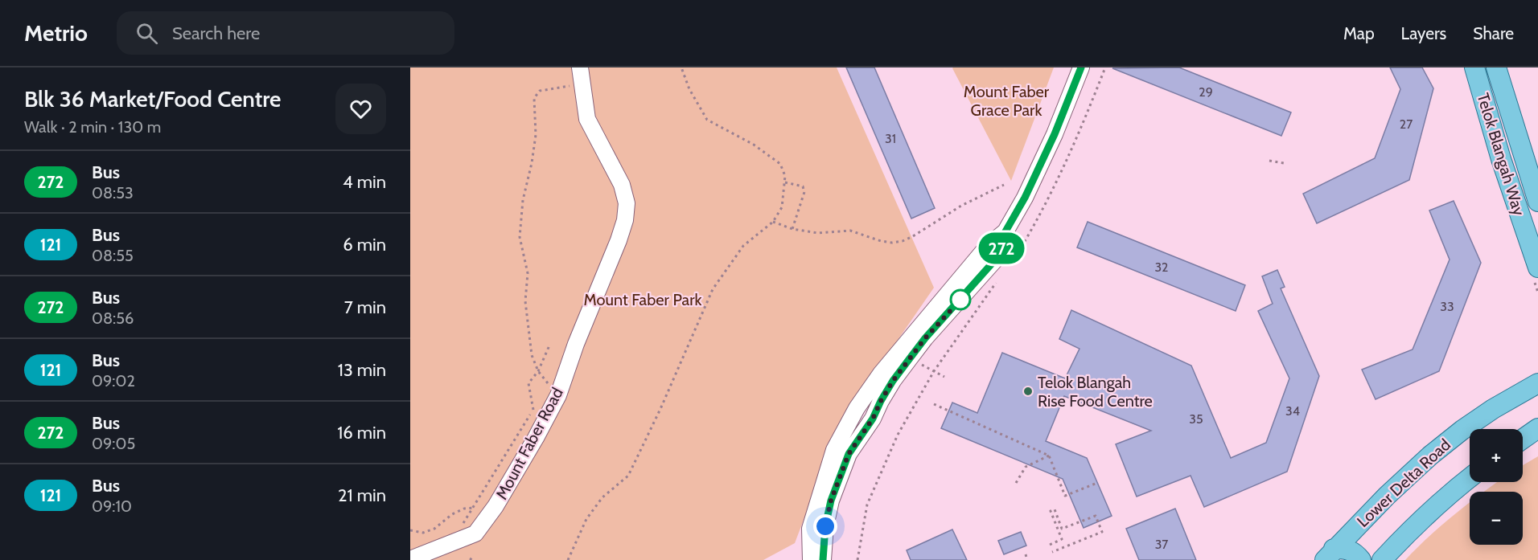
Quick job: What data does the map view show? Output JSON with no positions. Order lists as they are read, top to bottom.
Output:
{
  "streets": {
    "main road": ["Telok Blangah Way", "Lower Delta Road"],
    "street": ["Mount Faber Road"]
  },
  "parks": ["Mount Faber Grace Park", "Mount Faber Park"],
  "places": ["Telok Blangah Rise Food Centre"],
  "lines": ["bus line 272"],
  "house_numbers": [
    "29",
    "27",
    "31",
    "32",
    "33",
    "34",
    "35",
    "37"
  ],
  "page": {
    "header": "Metrio",
    "search": "Search here",
    "nav": ["Map", "Layers", "Share"],
    "heading": ["Blk 36 Market/Food Centre", "Walk · 2 min · 130 m"],
    "on_map": "272",
    "list": [
      {
        "mark": "272",
        "name": "Bus",
        "note": "08:53",
        "value": "4 min"
      },
      {
        "mark": "121",
        "name": "Bus",
        "note": "08:55",
        "value": "6 min"
      },
      {
        "mark": "272",
        "name": "Bus",
        "note": "08:56",
        "value": "7 min"
      },
      {
        "mark": "121",
        "name": "Bus",
        "note": "09:02",
        "value": "13 min"
      },
      {
        "mark": "272",
        "name": "Bus",
        "note": "09:05",
        "value": "16 min"
      },
      {
        "mark": "121",
        "name": "Bus",
        "note": "09:10",
        "value": "21 min"
      }
    ],
    "map_buttons": ["+", "−"]
  }
}
